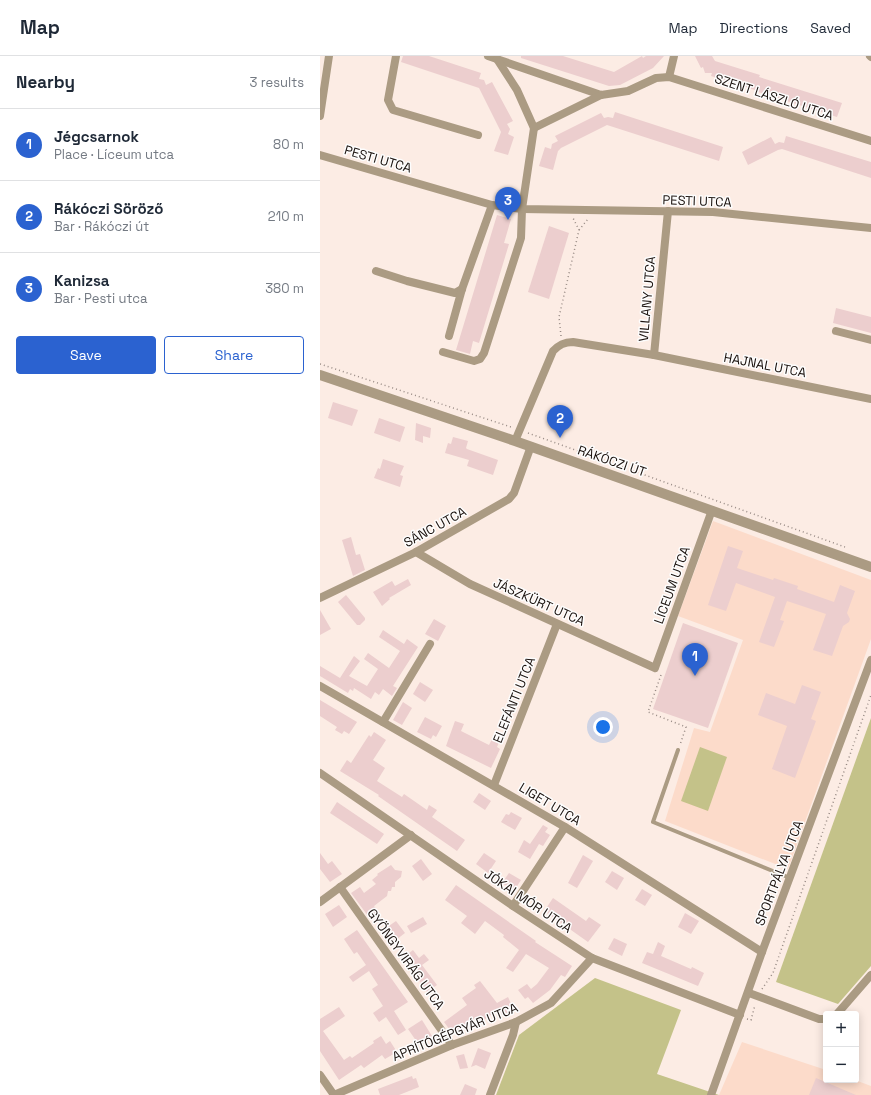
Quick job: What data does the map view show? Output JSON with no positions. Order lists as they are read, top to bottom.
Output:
{
  "streets": {
    "street": [
      "SZENT LÁSZLÓ UTCA",
      "PESTI UTCA",
      "VILLANY UTCA",
      "HAJNAL UTCA",
      "RÁKÓCZI ÚT",
      "SÁNC UTCA",
      "LÍCEUM UTCA",
      "JÁSZKÜRT UTCA",
      "ELEFÁNTI UTCA",
      "LIGET UTCA",
      "SPORTPÁLYA UTCA",
      "JÓKAI MÓR UTCA",
      "GYÖNGYVIRÁG UTCA",
      "APRÍTÓGÉPGYÁR UTCA"
    ]
  },
  "crossings": [
    ["PESTI UTCA", "VILLANY UTCA"],
    ["VILLANY UTCA", "HAJNAL UTCA"],
    ["RÁKÓCZI ÚT", "SÁNC UTCA"],
    ["RÁKÓCZI ÚT", "LÍCEUM UTCA"],
    ["SÁNC UTCA", "JÁSZKÜRT UTCA"],
    ["LÍCEUM UTCA", "JÁSZKÜRT UTCA"],
    ["JÁSZKÜRT UTCA", "ELEFÁNTI UTCA"],
    ["ELEFÁNTI UTCA", "LIGET UTCA"],
    ["LIGET UTCA", "SPORTPÁLYA UTCA"],
    ["SPORTPÁLYA UTCA", "JÓKAI MÓR UTCA"],
    ["JÓKAI MÓR UTCA", "APRÍTÓGÉPGYÁR UTCA"],
    ["GYÖNGYVIRÁG UTCA", "APRÍTÓGÉPGYÁR UTCA"]
  ],
  "page": {
    "header": "Map",
    "nav": ["Map", "Directions", "Saved"],
    "heading": ["Nearby", "3 results"],
    "list": [
      {
        "mark": "1",
        "name": "Jégcsarnok",
        "note": "Place · Líceum utca",
        "value": "80 m"
      },
      {
        "mark": "2",
        "name": "Rákóczi Söröző",
        "note": "Bar · Rákóczi út",
        "value": "210 m"
      },
      {
        "mark": "3",
        "name": "Kanizsa",
        "note": "Bar · Pesti utca",
        "value": "380 m"
      }
    ],
    "pins": ["3", "2", "1"],
    "buttons": ["Save", "Share"],
    "map_buttons": ["+", "−"]
  }
}
